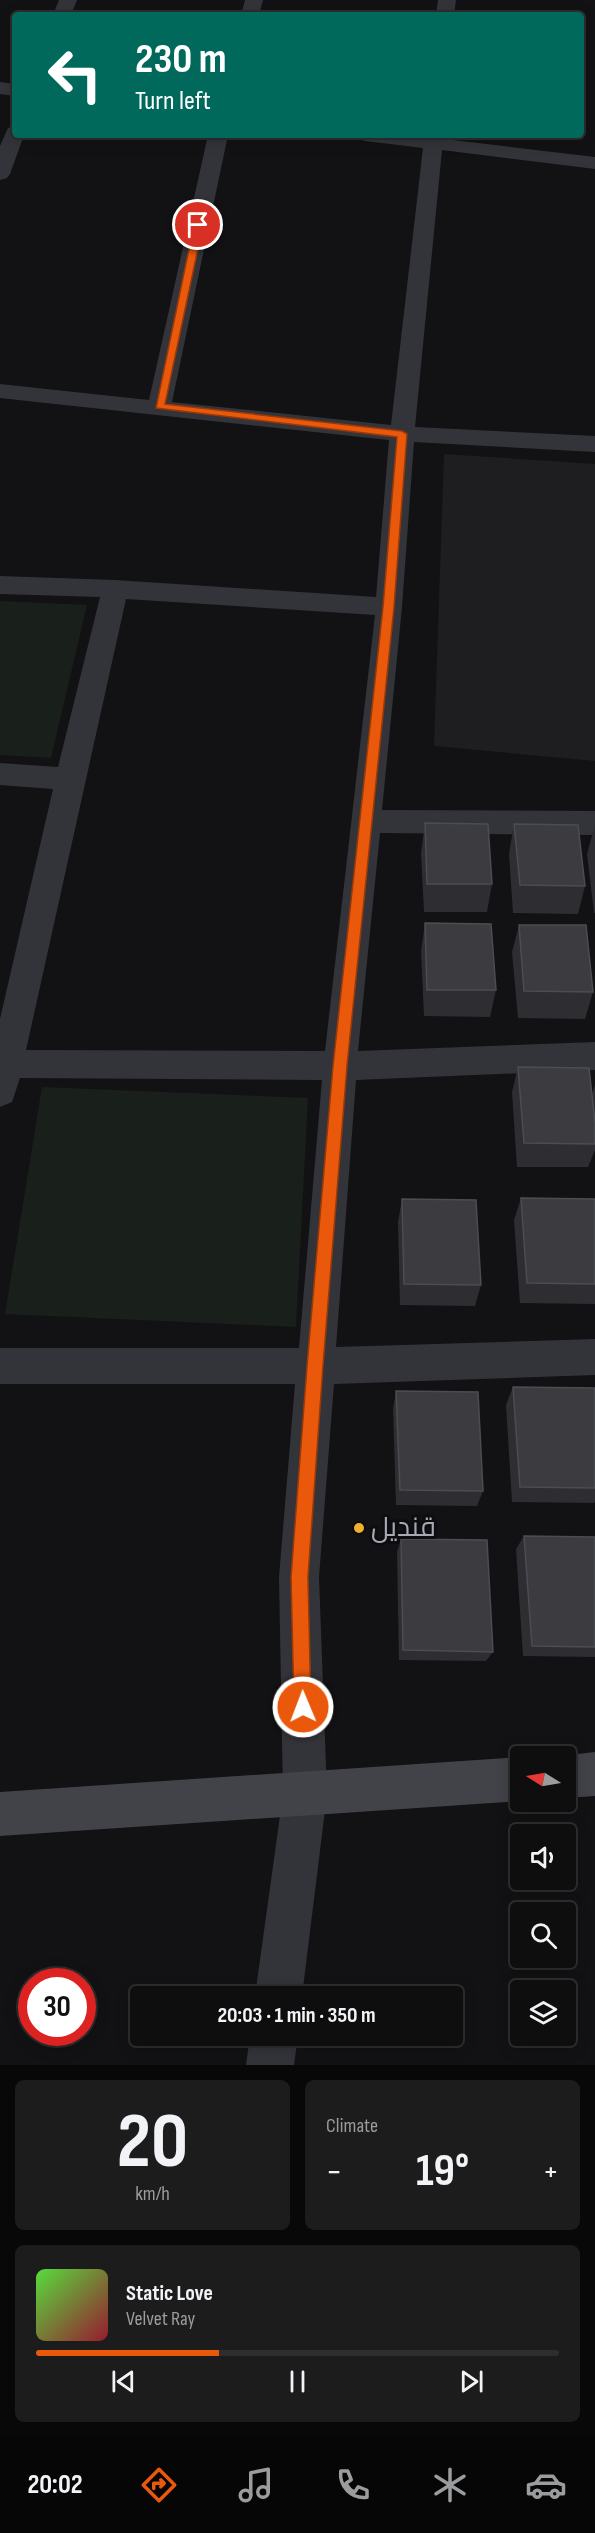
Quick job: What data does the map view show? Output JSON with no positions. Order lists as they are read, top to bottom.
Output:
{
  "places": ["قنديل"],
  "north": "left",
  "page": {
    "turn": ["230 m", "Turn left"],
    "limit": "30",
    "trip": "20:03 · 1 min · 350 m",
    "tile": [
      ["20", "km/h"],
      "Climate"
    ],
    "heat": ["−", "19°", "+"],
    "song": ["Static Love", "Velvet Ray"],
    "tabs": "20:02"
  }
}
